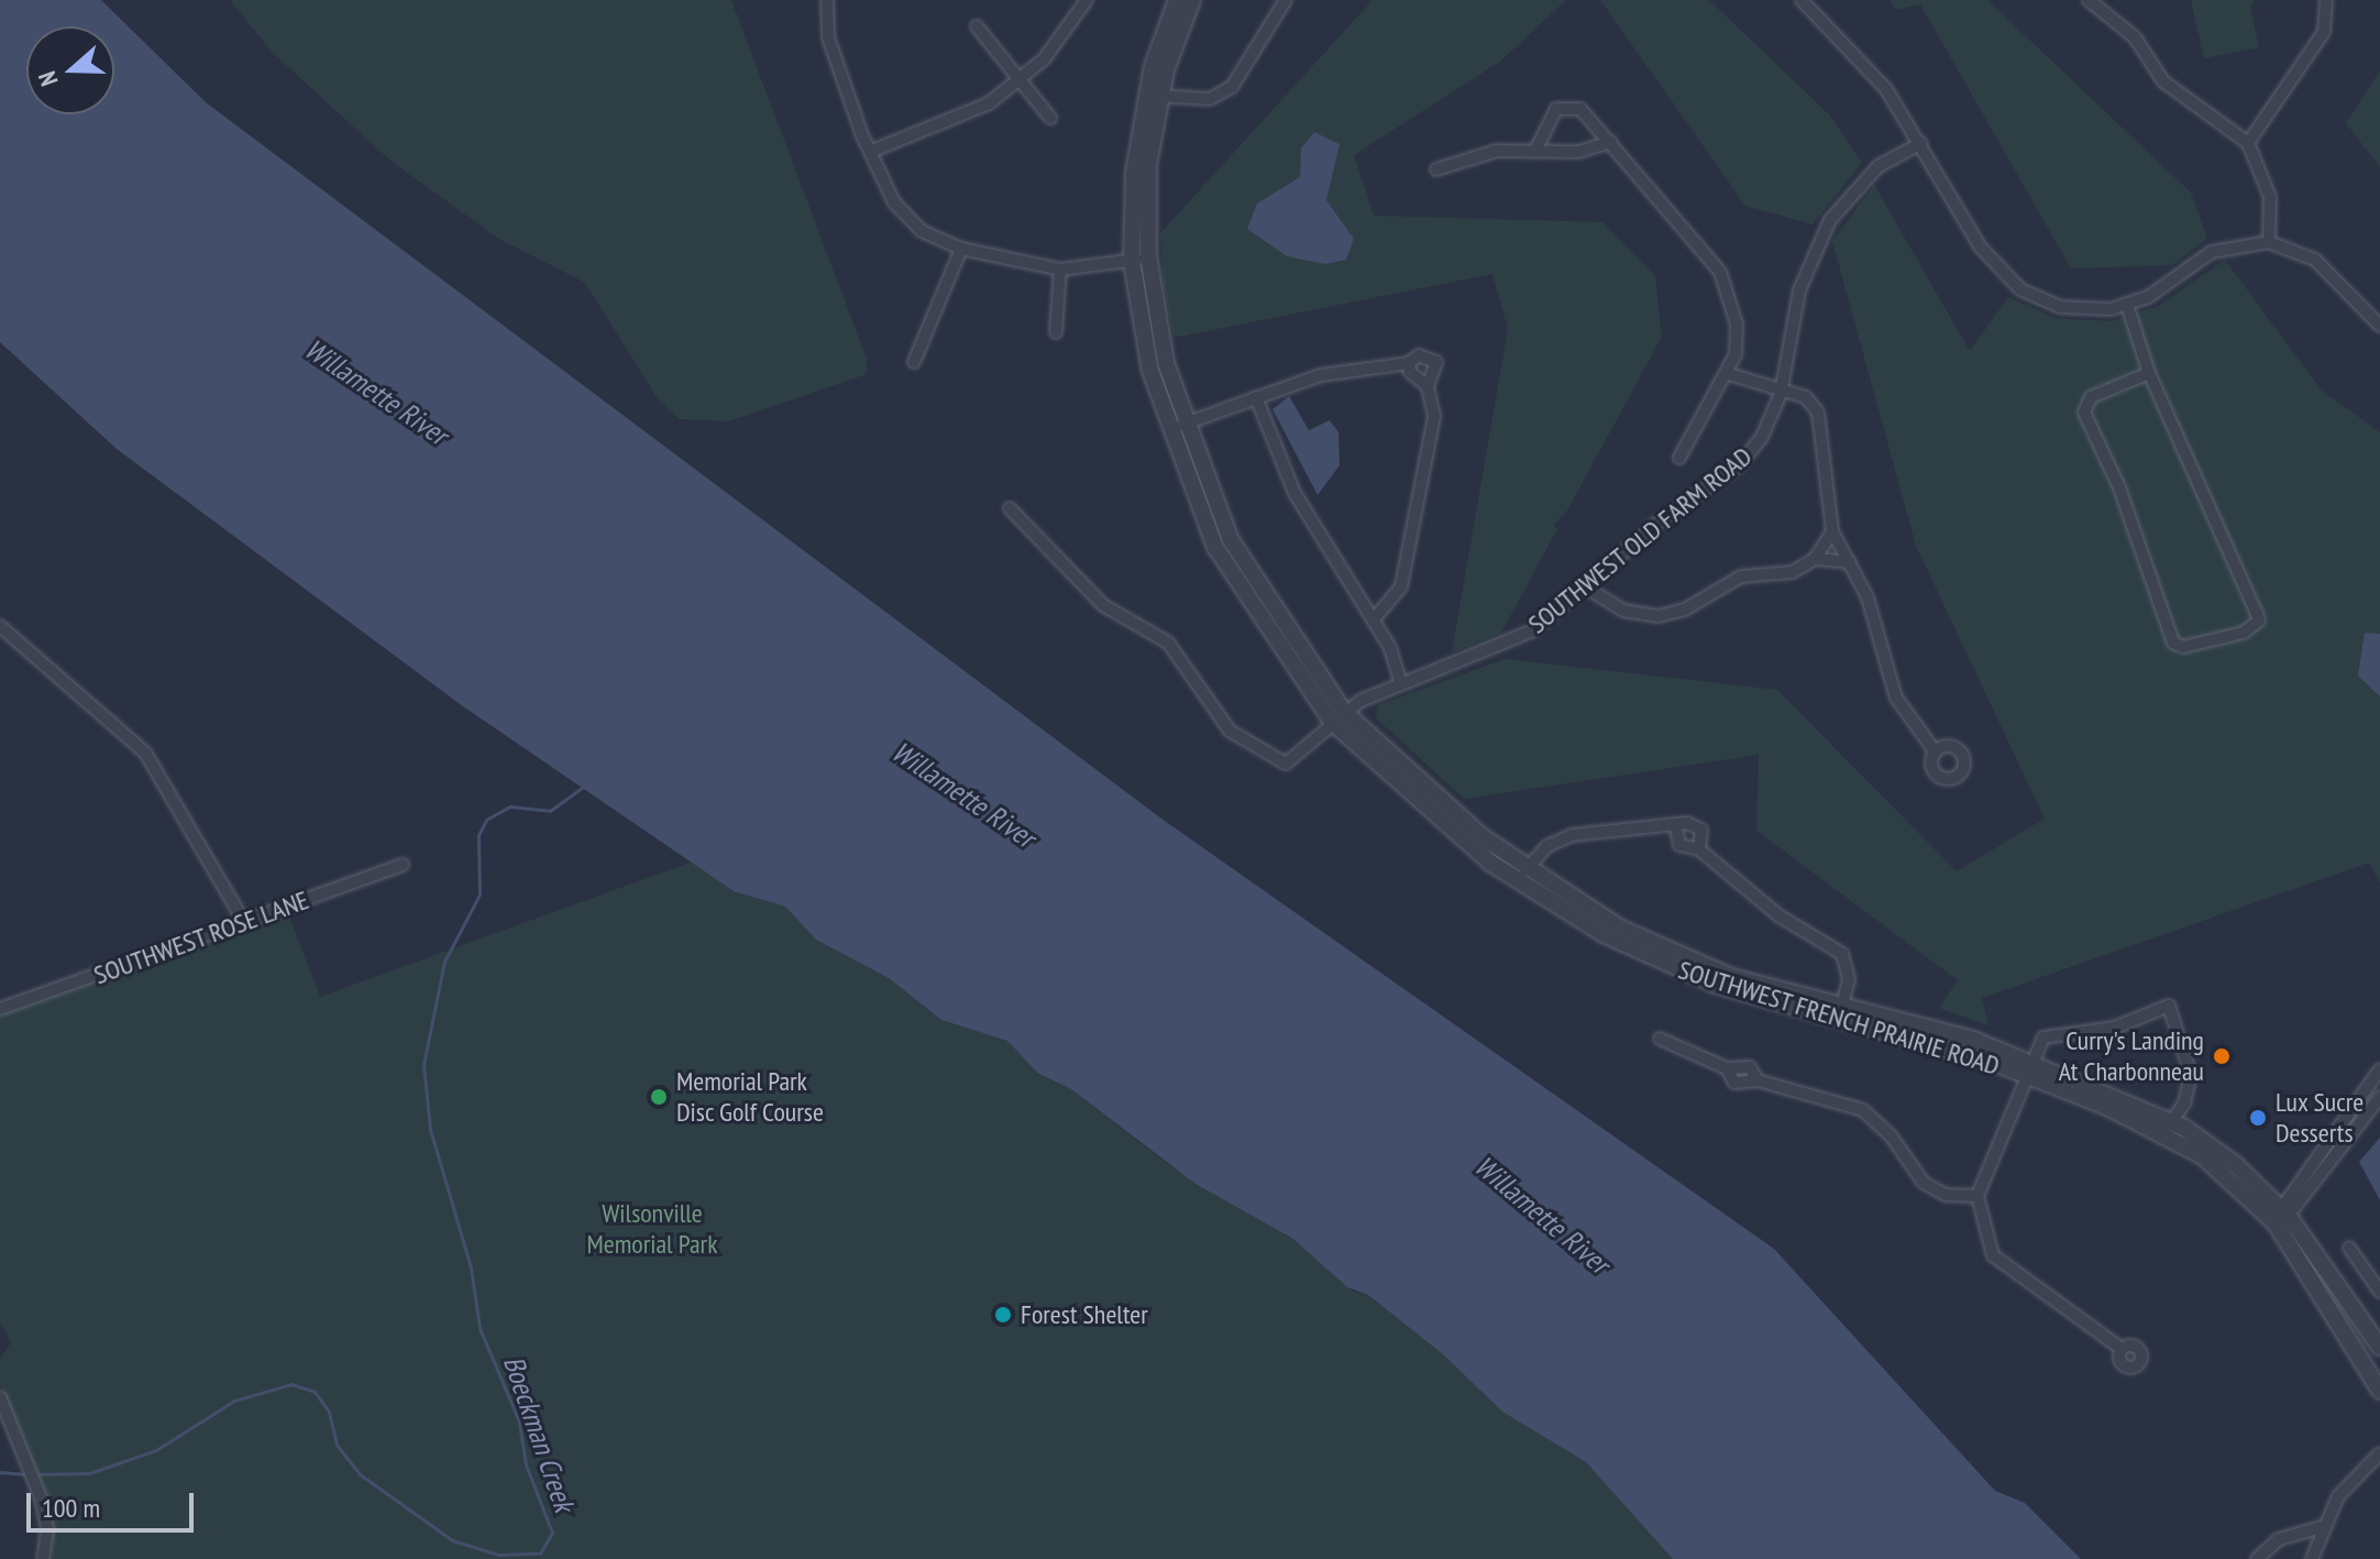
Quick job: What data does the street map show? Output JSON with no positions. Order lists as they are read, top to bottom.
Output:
{
  "streets": {
    "street": ["SOUTHWEST OLD FARM ROAD", "SOUTHWEST ROSE LANE", "SOUTHWEST FRENCH PRAIRIE ROAD"]
  },
  "crossings": [
    ["SOUTHWEST OLD FARM ROAD", "SOUTHWEST FRENCH PRAIRIE ROAD"]
  ],
  "water": ["Willamette River", "Boeckman Creek"],
  "parks": ["Wilsonville Memorial Park"],
  "places": [
    "Curry's Landing At Charbonneau",
    "Memorial Park Disc Golf Course",
    "Lux Sucre Desserts",
    "Forest Shelter"
  ],
  "scale_bar": "100 m",
  "north": "left"
}
